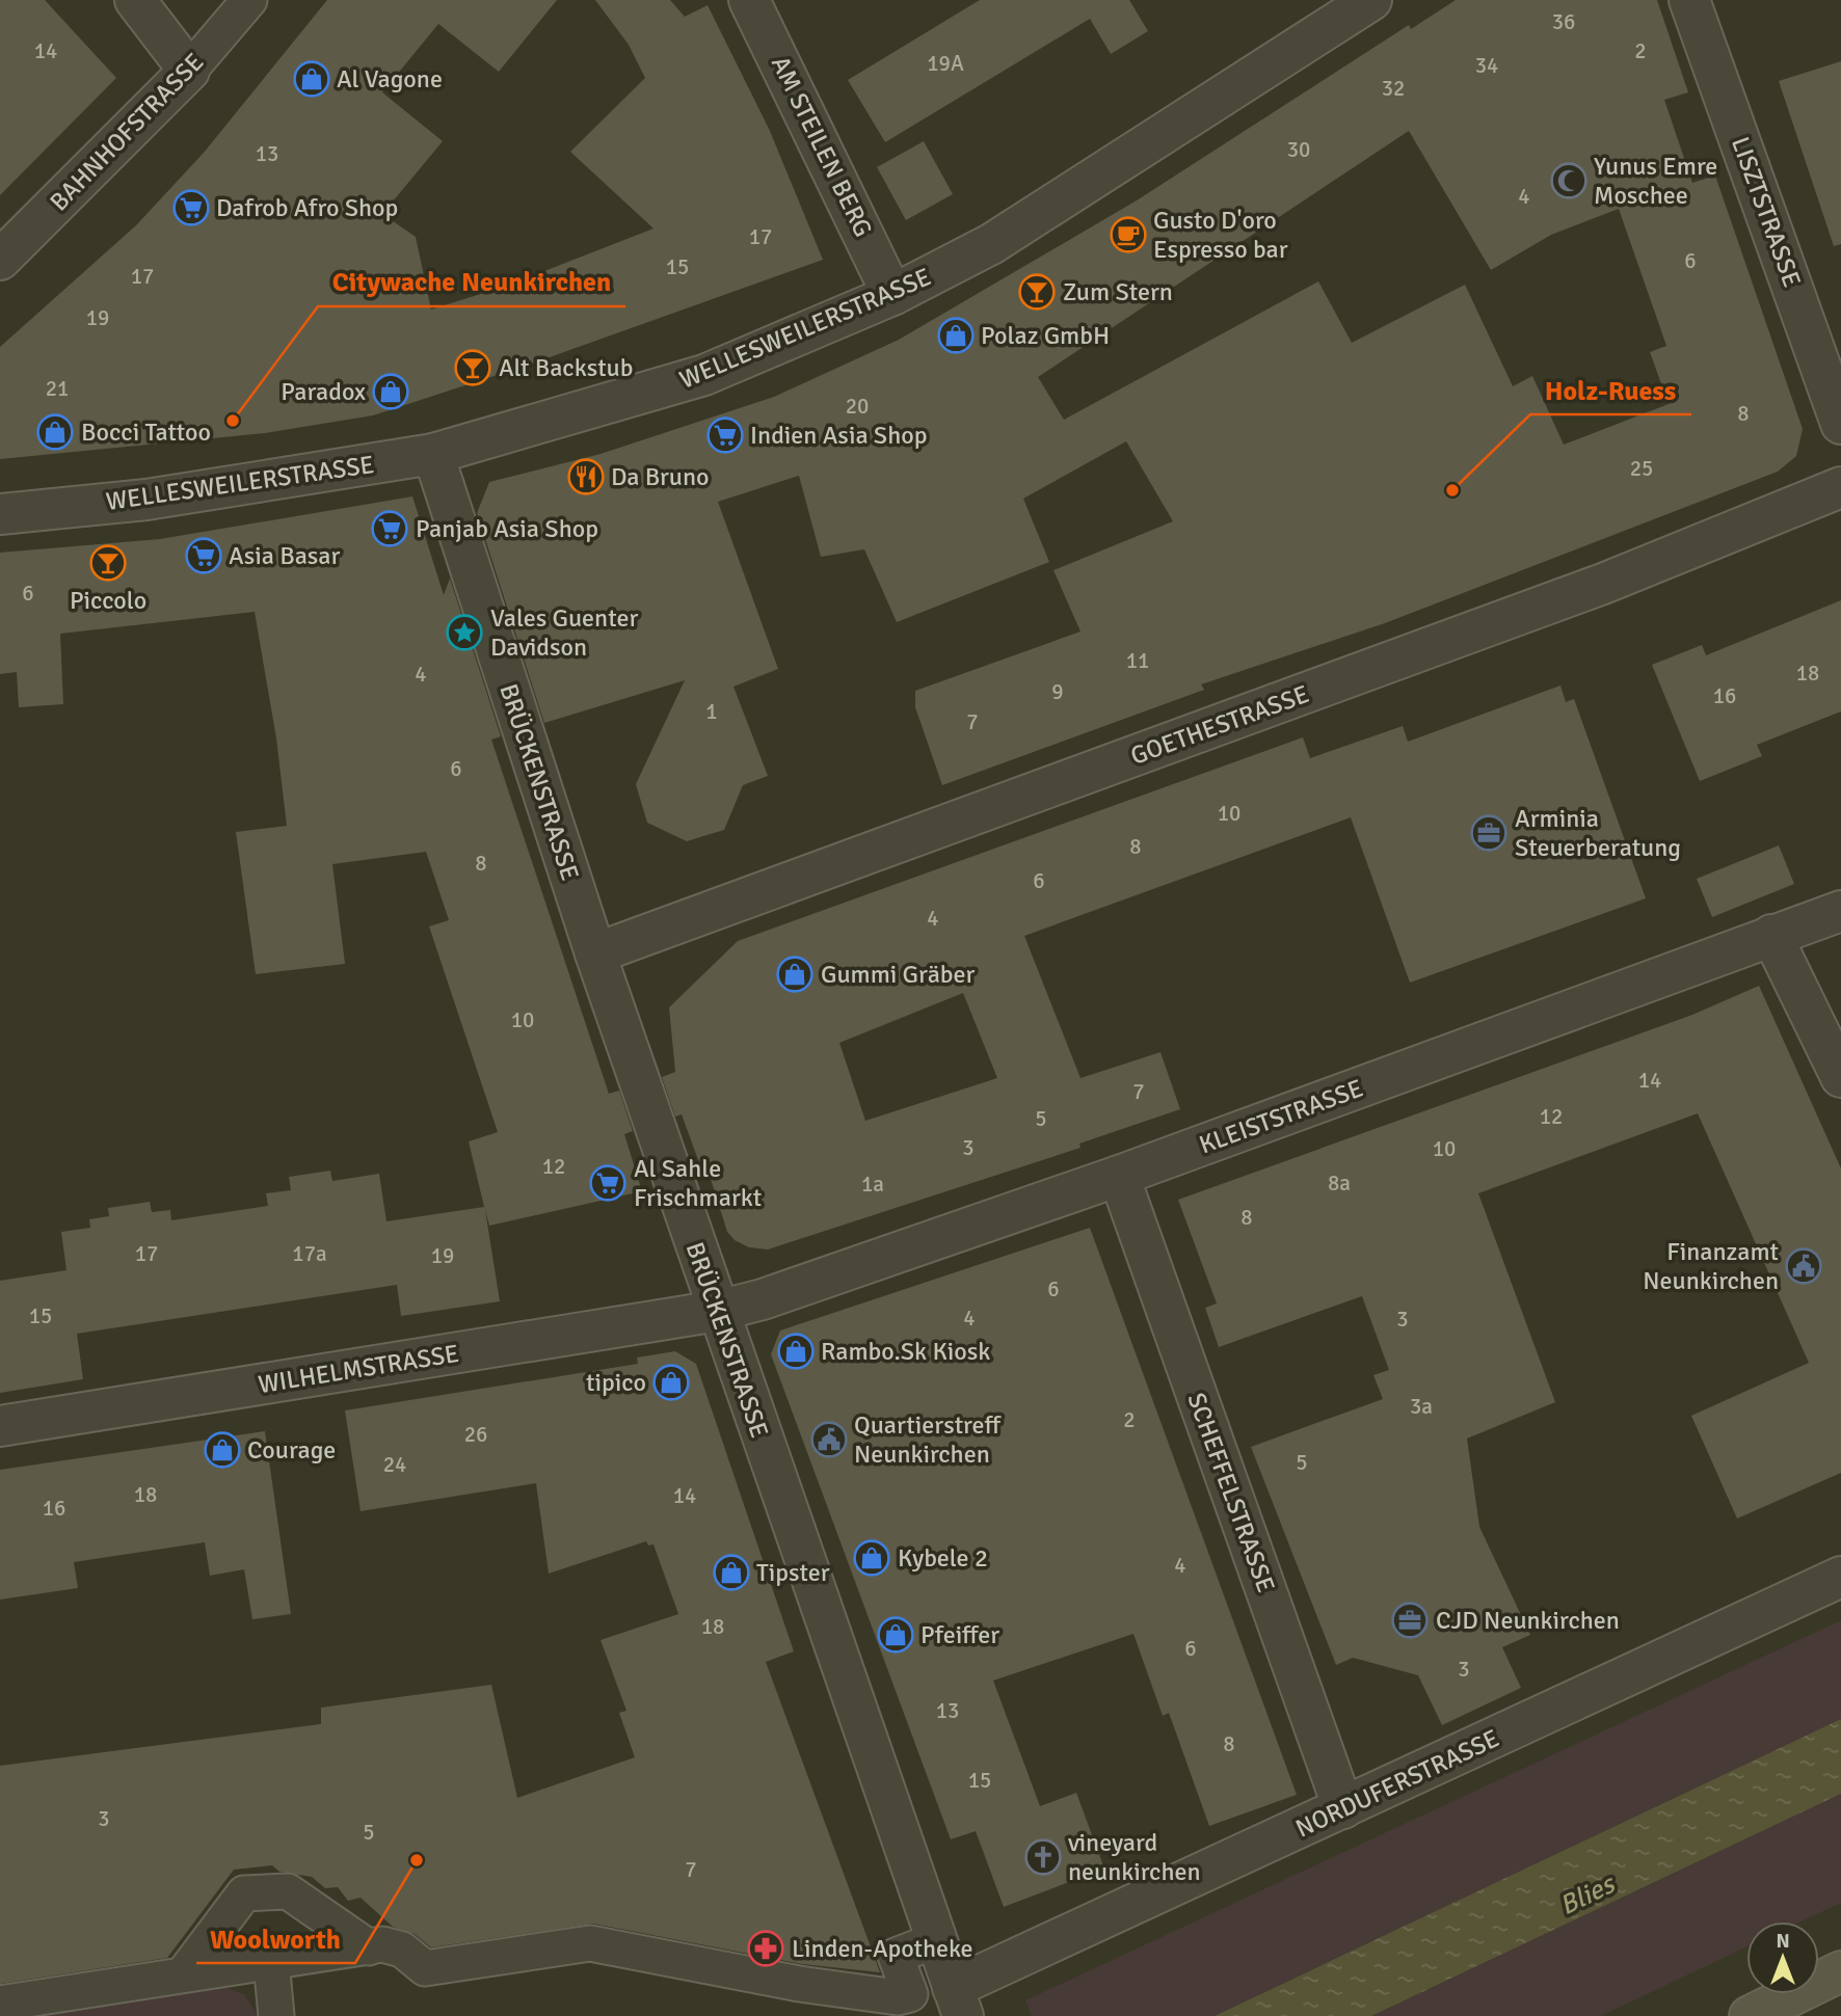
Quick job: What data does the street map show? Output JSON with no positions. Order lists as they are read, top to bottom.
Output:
{
  "streets": {
    "street": [
      "BAHNHOFSTRASSE",
      "AM STEILEN BERG",
      "LISZTSTRASSE",
      "WELLESWEILERSTRASSE",
      "GOETHESTRASSE",
      "BRÜCKENSTRASSE",
      "KLEISTSTRASSE",
      "WILHELMSTRASSE",
      "SCHEFFELSTRASSE",
      "NORDUFERSTRASSE"
    ]
  },
  "crossings": [
    ["AM STEILEN BERG", "WELLESWEILERSTRASSE"],
    ["WELLESWEILERSTRASSE", "BRÜCKENSTRASSE"],
    ["GOETHESTRASSE", "BRÜCKENSTRASSE"],
    ["BRÜCKENSTRASSE", "KLEISTSTRASSE"],
    ["BRÜCKENSTRASSE", "WILHELMSTRASSE"],
    ["BRÜCKENSTRASSE", "NORDUFERSTRASSE"],
    ["KLEISTSTRASSE", "WILHELMSTRASSE"],
    ["KLEISTSTRASSE", "SCHEFFELSTRASSE"],
    ["SCHEFFELSTRASSE", "NORDUFERSTRASSE"]
  ],
  "water": ["Blies"],
  "places": {
    "shop": [
      "Al Vagone",
      "Polaz GmbH",
      "Paradox",
      "Bocci Tattoo",
      "Gummi Gräber",
      "Rambo.Sk Kiosk",
      "tipico",
      "Courage",
      "Kybele 2",
      "Tipster",
      "Pfeiffer"
    ],
    "mosque": ["Yunus Emre Moschee"],
    "supermarket": [
      "Dafrob Afro Shop",
      "Indien Asia Shop",
      "Panjab Asia Shop",
      "Asia Basar",
      "Al Sahle Frischmarkt"
    ],
    "cafe": ["Gusto D'oro Espresso bar"],
    "bar": ["Zum Stern", "Alt Backstub", "Piccolo"],
    "other": ["Citywache Neunkirchen", "Holz-Ruess", "Woolworth"],
    "restaurant": ["Da Bruno"],
    "place": ["Vales Guenter Davidson"],
    "office": ["Arminia Steuerberatung", "CJD Neunkirchen"],
    "public building": ["Finanzamt Neunkirchen", "Quartierstreff Neunkirchen"],
    "church": ["vineyard neunkirchen"],
    "pharmacy": ["Linden-Apotheke"]
  },
  "house_numbers": [
    "36",
    "14",
    "2",
    "19A",
    "34",
    "32",
    "30",
    "13",
    "4",
    "17",
    "6",
    "15",
    "17",
    "19",
    "21",
    "20",
    "8",
    "25",
    "6",
    "11",
    "18",
    "4",
    "9",
    "16",
    "1",
    "7",
    "6",
    "10",
    "8",
    "8",
    "6",
    "4",
    "10",
    "14",
    "7",
    "12",
    "5",
    "3",
    "10",
    "12",
    "8a",
    "1a",
    "8",
    "17",
    "17a",
    "19",
    "6",
    "15",
    "4",
    "3",
    "3a",
    "2",
    "26",
    "5",
    "24",
    "18",
    "14",
    "16",
    "4",
    "18",
    "6",
    "3",
    "13",
    "8",
    "15",
    "3",
    "5",
    "7"
  ],
  "north": "top"
}
